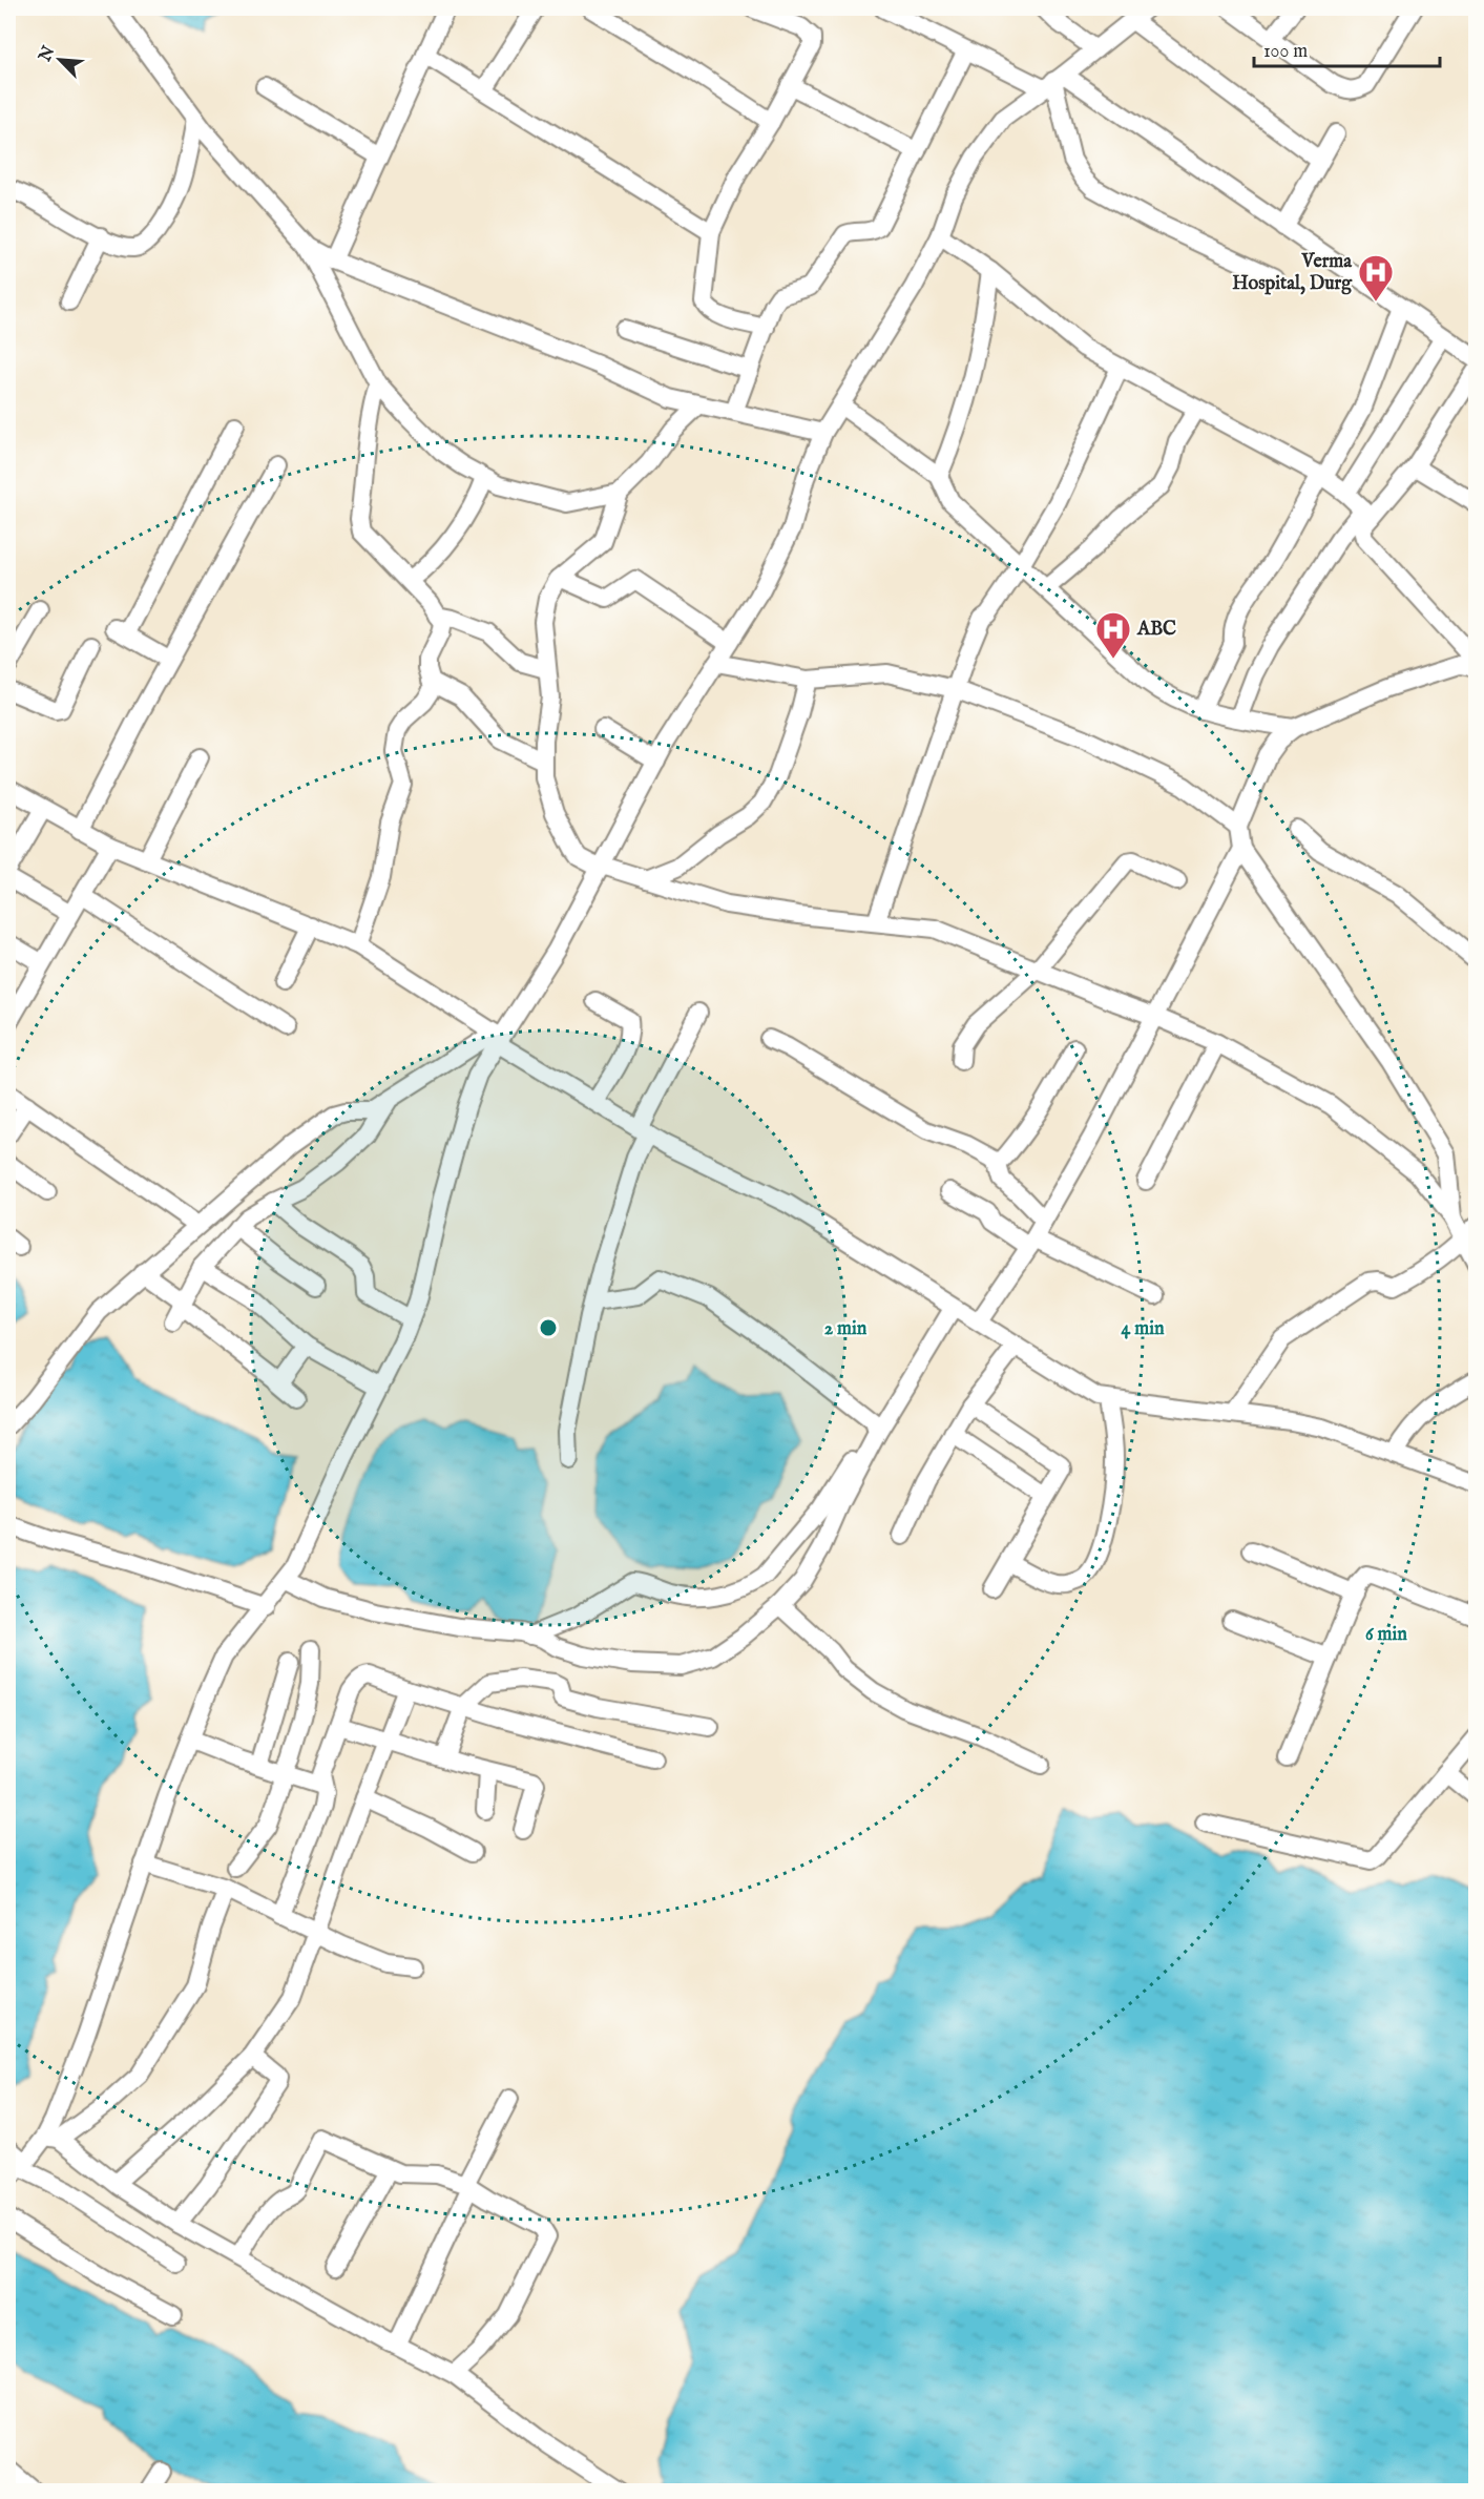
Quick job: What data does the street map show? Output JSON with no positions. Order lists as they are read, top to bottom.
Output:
{
  "places": {
    "hospital": ["Verma Hospital, Durg", "ABC"]
  },
  "scale_bar": "100 m",
  "north": "top left",
  "rings": ["2 min", "4 min", "6 min"]
}
